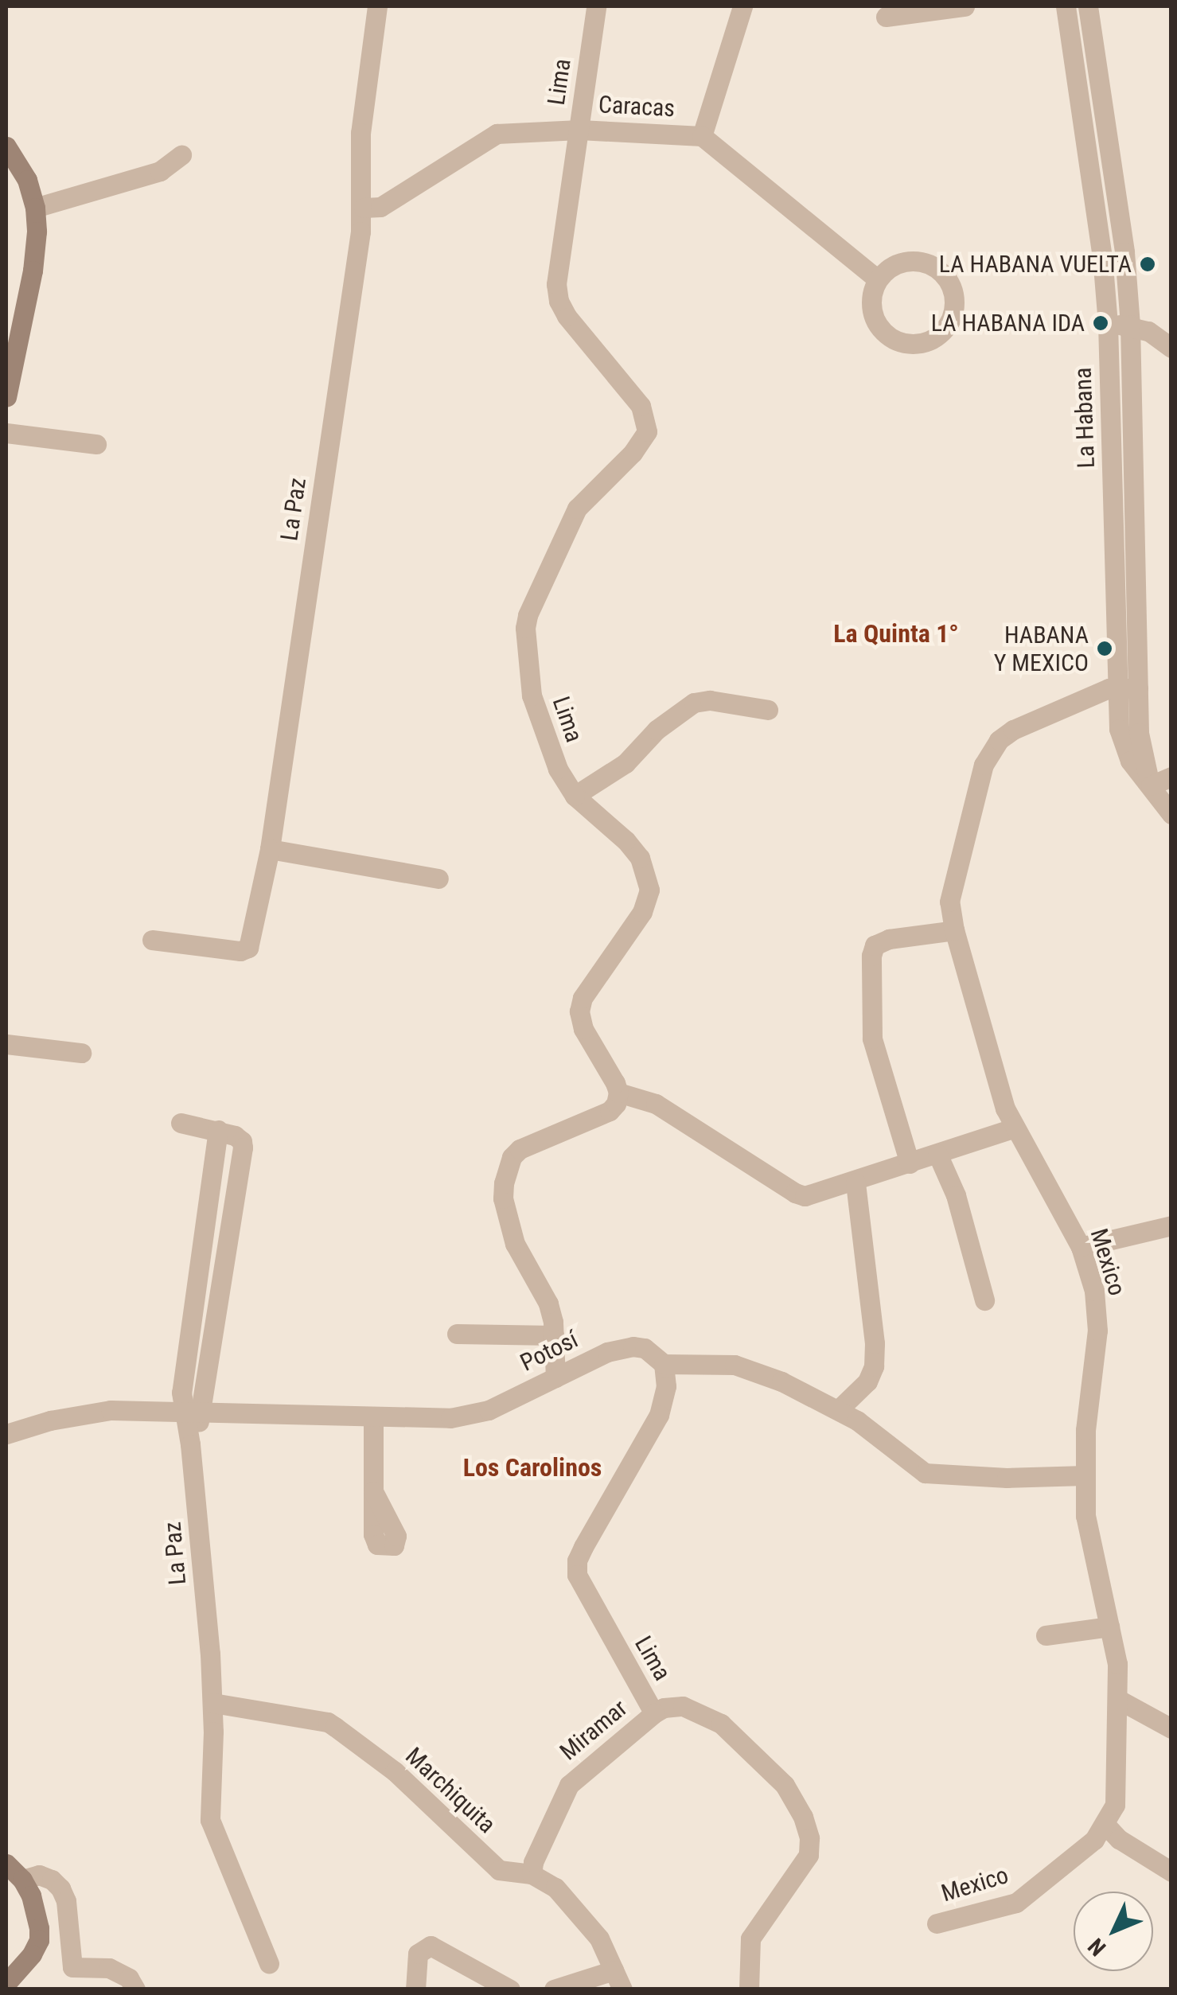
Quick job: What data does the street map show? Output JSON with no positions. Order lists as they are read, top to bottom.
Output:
{
  "streets": {
    "street": [
      "Lima",
      "Caracas",
      "La Habana",
      "La Paz",
      "Mexico",
      "Potosí",
      "Miramar",
      "Marchiquita"
    ]
  },
  "crossings": [
    ["Lima", "Caracas"],
    ["Lima", "Potosí"],
    ["Lima", "Miramar"],
    ["Caracas", "La Paz"],
    ["La Habana", "Mexico"],
    ["La Paz", "Potosí"],
    ["La Paz", "Marchiquita"],
    ["Mexico", "Potosí"],
    ["Miramar", "Marchiquita"]
  ],
  "districts": ["La Quinta 1°", "Los Carolinos"],
  "places": ["LA HABANA VUELTA", "LA HABANA IDA", "HABANA Y MEXICO"],
  "north": "bottom left"
}
